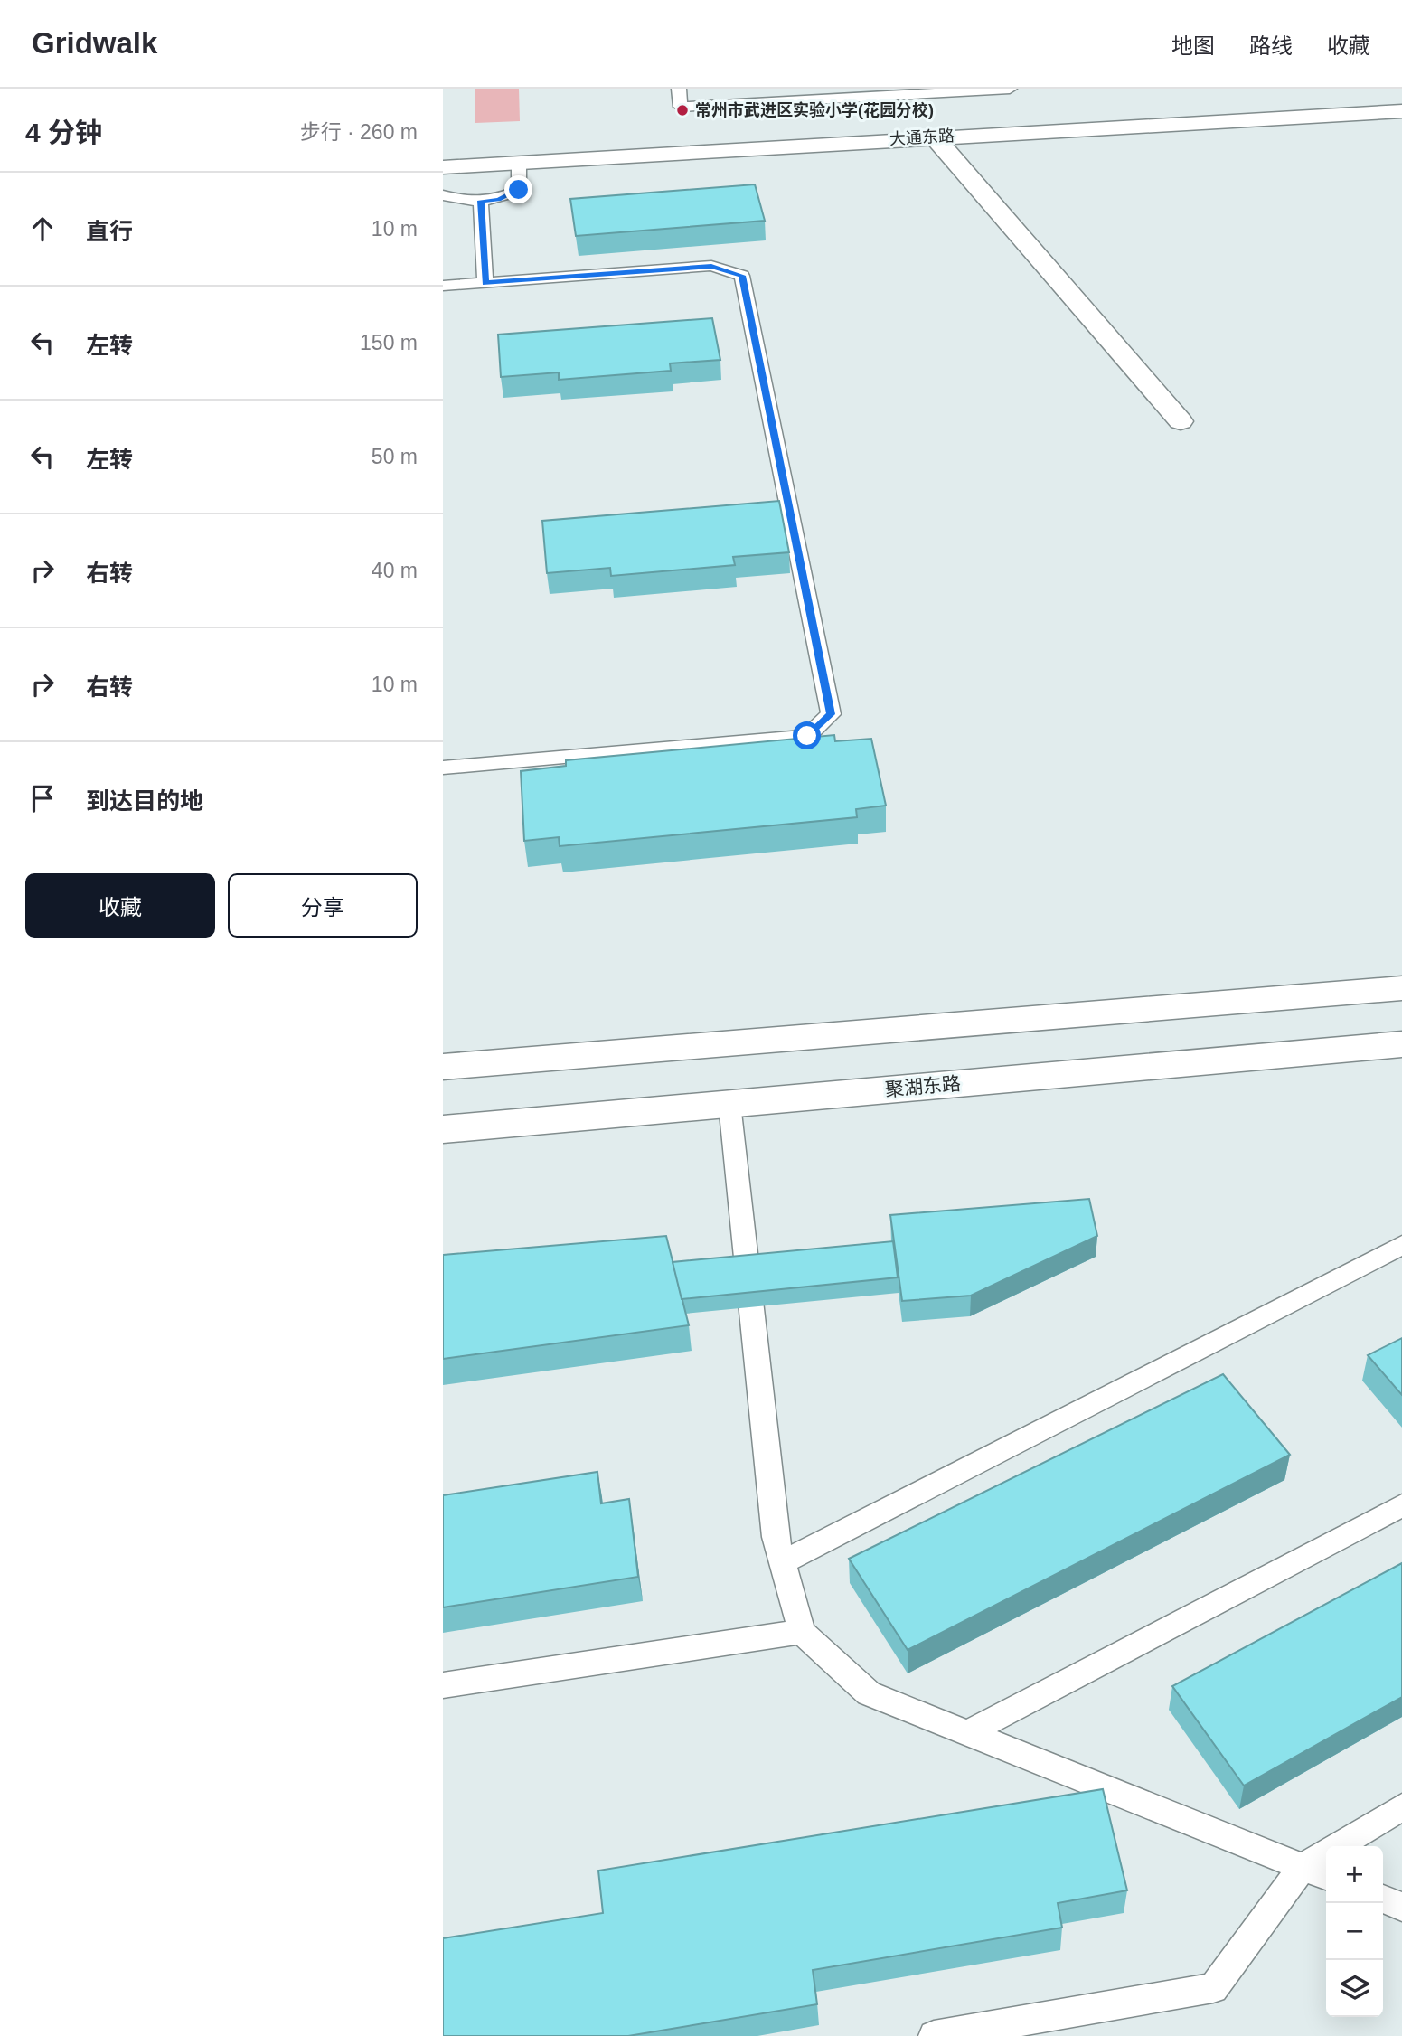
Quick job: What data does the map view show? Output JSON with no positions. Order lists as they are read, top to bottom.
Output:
{
  "streets": {
    "street": ["大通东路", "聚湖东路"]
  },
  "places": ["常州市武进区实验小学(花园分校)"],
  "page": {
    "header": "Gridwalk",
    "nav": ["地图", "路线", "收藏"],
    "heading": ["4 分钟", "步行 · 260 m"],
    "list": [
      ["直行", "10 m"],
      ["左转", "150 m"],
      ["左转", "50 m"],
      ["右转", "40 m"],
      ["右转", "10 m"],
      "到达目的地"
    ],
    "buttons": ["收藏", "分享"],
    "map_buttons": ["+", "−"]
  }
}
